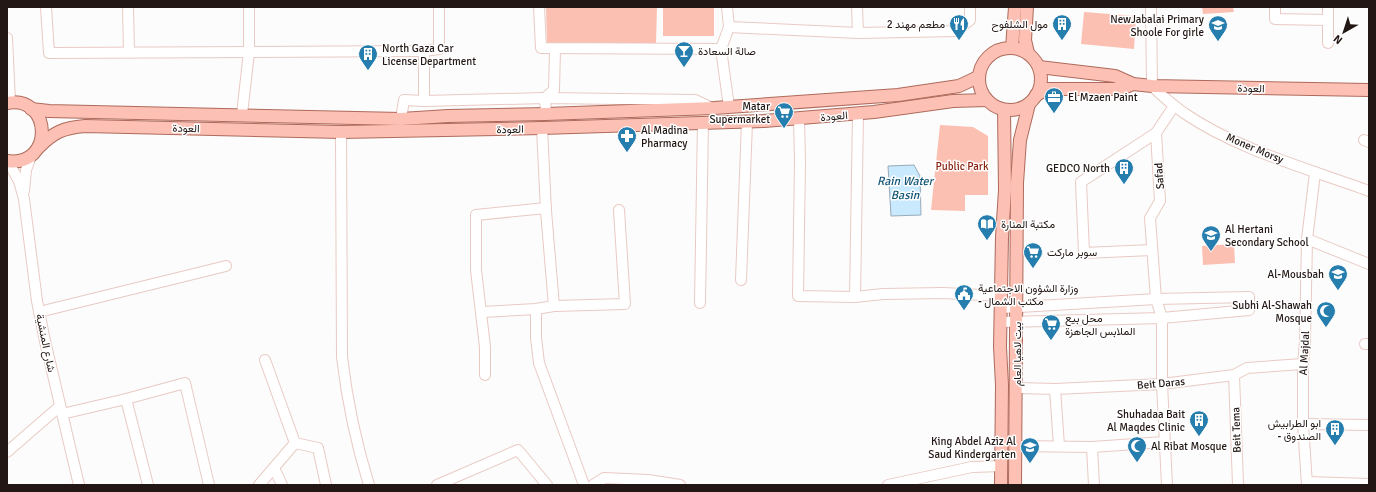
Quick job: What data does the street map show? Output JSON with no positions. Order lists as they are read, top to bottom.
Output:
{
  "streets": {
    "main road": ["العودة", "بيت لاهيا العام"],
    "street": [
      "Moner Morsy",
      "Safad",
      "شارع المنشية",
      "Al Majdal",
      "Beit Daras",
      "Beit Tema"
    ]
  },
  "crossings": [
    ["العودة", "Moner Morsy"],
    ["العودة", "شارع المنشية"],
    ["العودة", "بيت لاهيا العام"],
    ["Moner Morsy", "Al Majdal"],
    ["Safad", "Beit Daras"],
    ["Al Majdal", "Beit Daras"],
    ["بيت لاهيا العام", "Beit Daras"],
    ["Beit Daras", "Beit Tema"]
  ],
  "water": ["Rain Water Basin"],
  "parks": ["Public Park"],
  "places": {
    "restaurant": ["مطعم مهند 2"],
    "building": [
      "مول الشلفوح",
      "North Gaza Car License Department",
      "GEDCO North",
      "Shuhadaa Bait Al Maqdes Clinic",
      "ابو الطرابيش - الصندوق"
    ],
    "school or university": [
      "NewJabalai Primary Shoole For girle",
      "Al Hertani Secondary School",
      "Al-Mousbah",
      "King Abdel Aziz Al Saud Kindergarten"
    ],
    "bar": ["صالة السعادة"],
    "office": ["El Mzaen Paint"],
    "supermarket": ["Matar Supermarket", "سوبر ماركت", "محل بيع الملابس الجاهزة"],
    "pharmacy": ["Al Madina Pharmacy"],
    "library": ["مكتبة المنارة"],
    "public building": ["وزارة الشؤون الاجتماعية - مكتب الشمال"],
    "mosque": ["Subhi Al-Shawah Mosque", "Al Ribat Mosque"]
  },
  "north": "bottom left"
}
